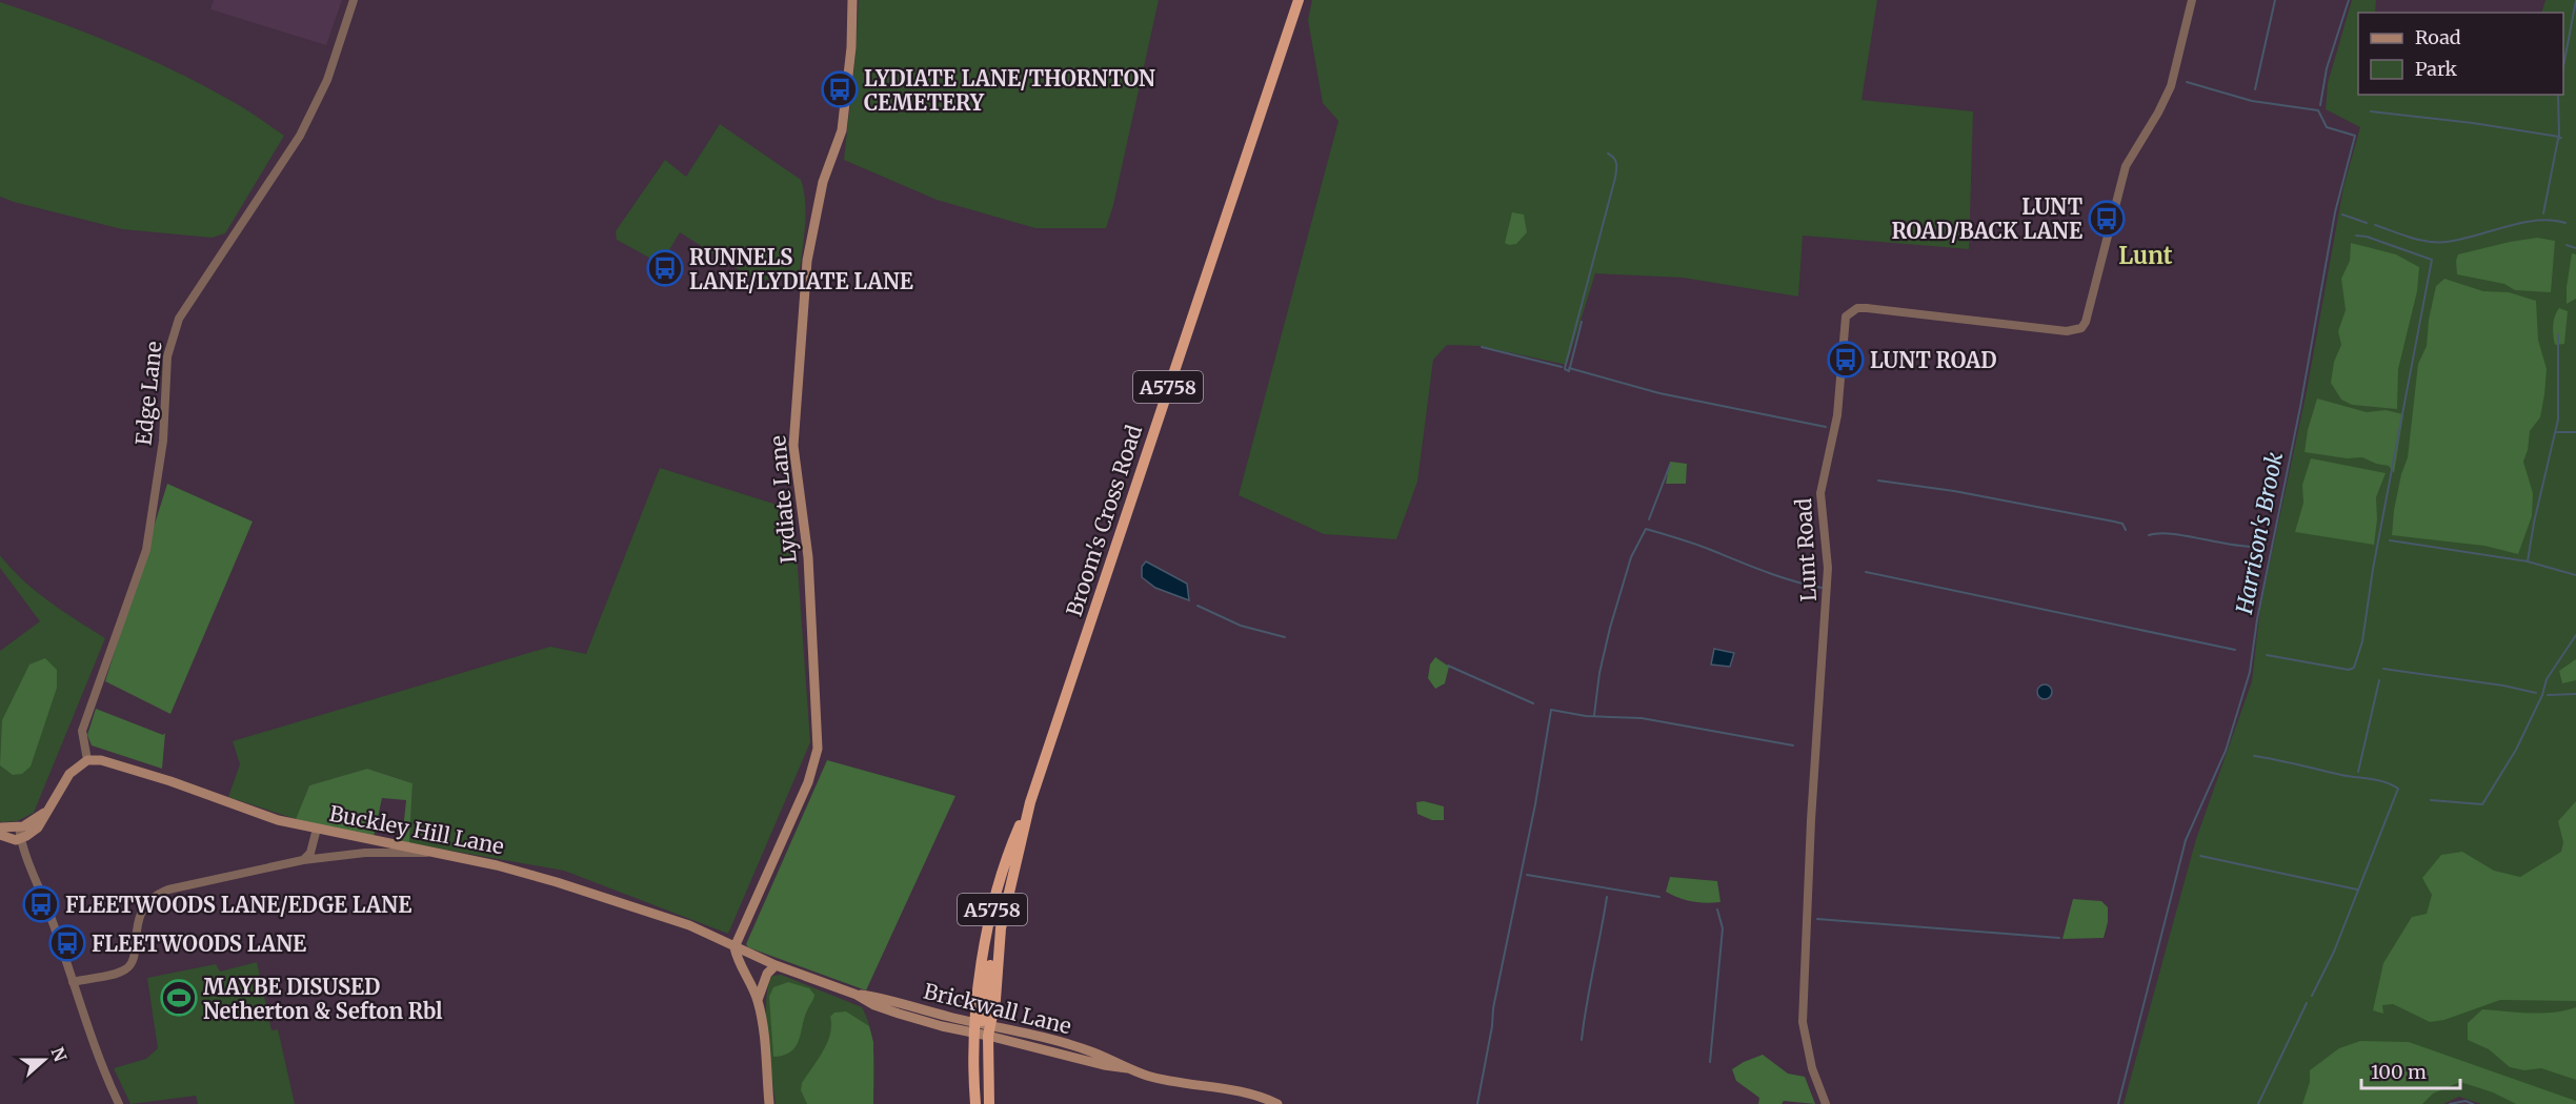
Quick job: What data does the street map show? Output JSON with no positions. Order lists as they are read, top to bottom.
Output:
{
  "streets": {
    "highway": ["A5758", "Broom's Cross Road"],
    "main road": ["Lydiate Lane", "Buckley Hill Lane", "Brickwall Lane"],
    "street": ["Edge Lane", "Lunt Road"]
  },
  "crossings": [
    ["Edge Lane", "Buckley Hill Lane"],
    ["Lydiate Lane", "Buckley Hill Lane"],
    ["Lydiate Lane", "Brickwall Lane"],
    ["Broom's Cross Road", "Brickwall Lane"],
    ["Buckley Hill Lane", "Brickwall Lane"]
  ],
  "districts": ["Lunt"],
  "water": ["Harrison's Brook"],
  "places": {
    "bus stop": [
      "LYDIATE LANE/THORNTON CEMETERY",
      "LUNT ROAD/BACK LANE",
      "RUNNELS LANE/LYDIATE LANE",
      "LUNT ROAD",
      "FLEETWOODS LANE/EDGE LANE",
      "FLEETWOODS LANE"
    ],
    "sports": ["MAYBE DISUSED Netherton & Sefton Rbl"]
  },
  "legend": ["Road", "Park"],
  "scale_bar": "100 m",
  "north": "right"
}
